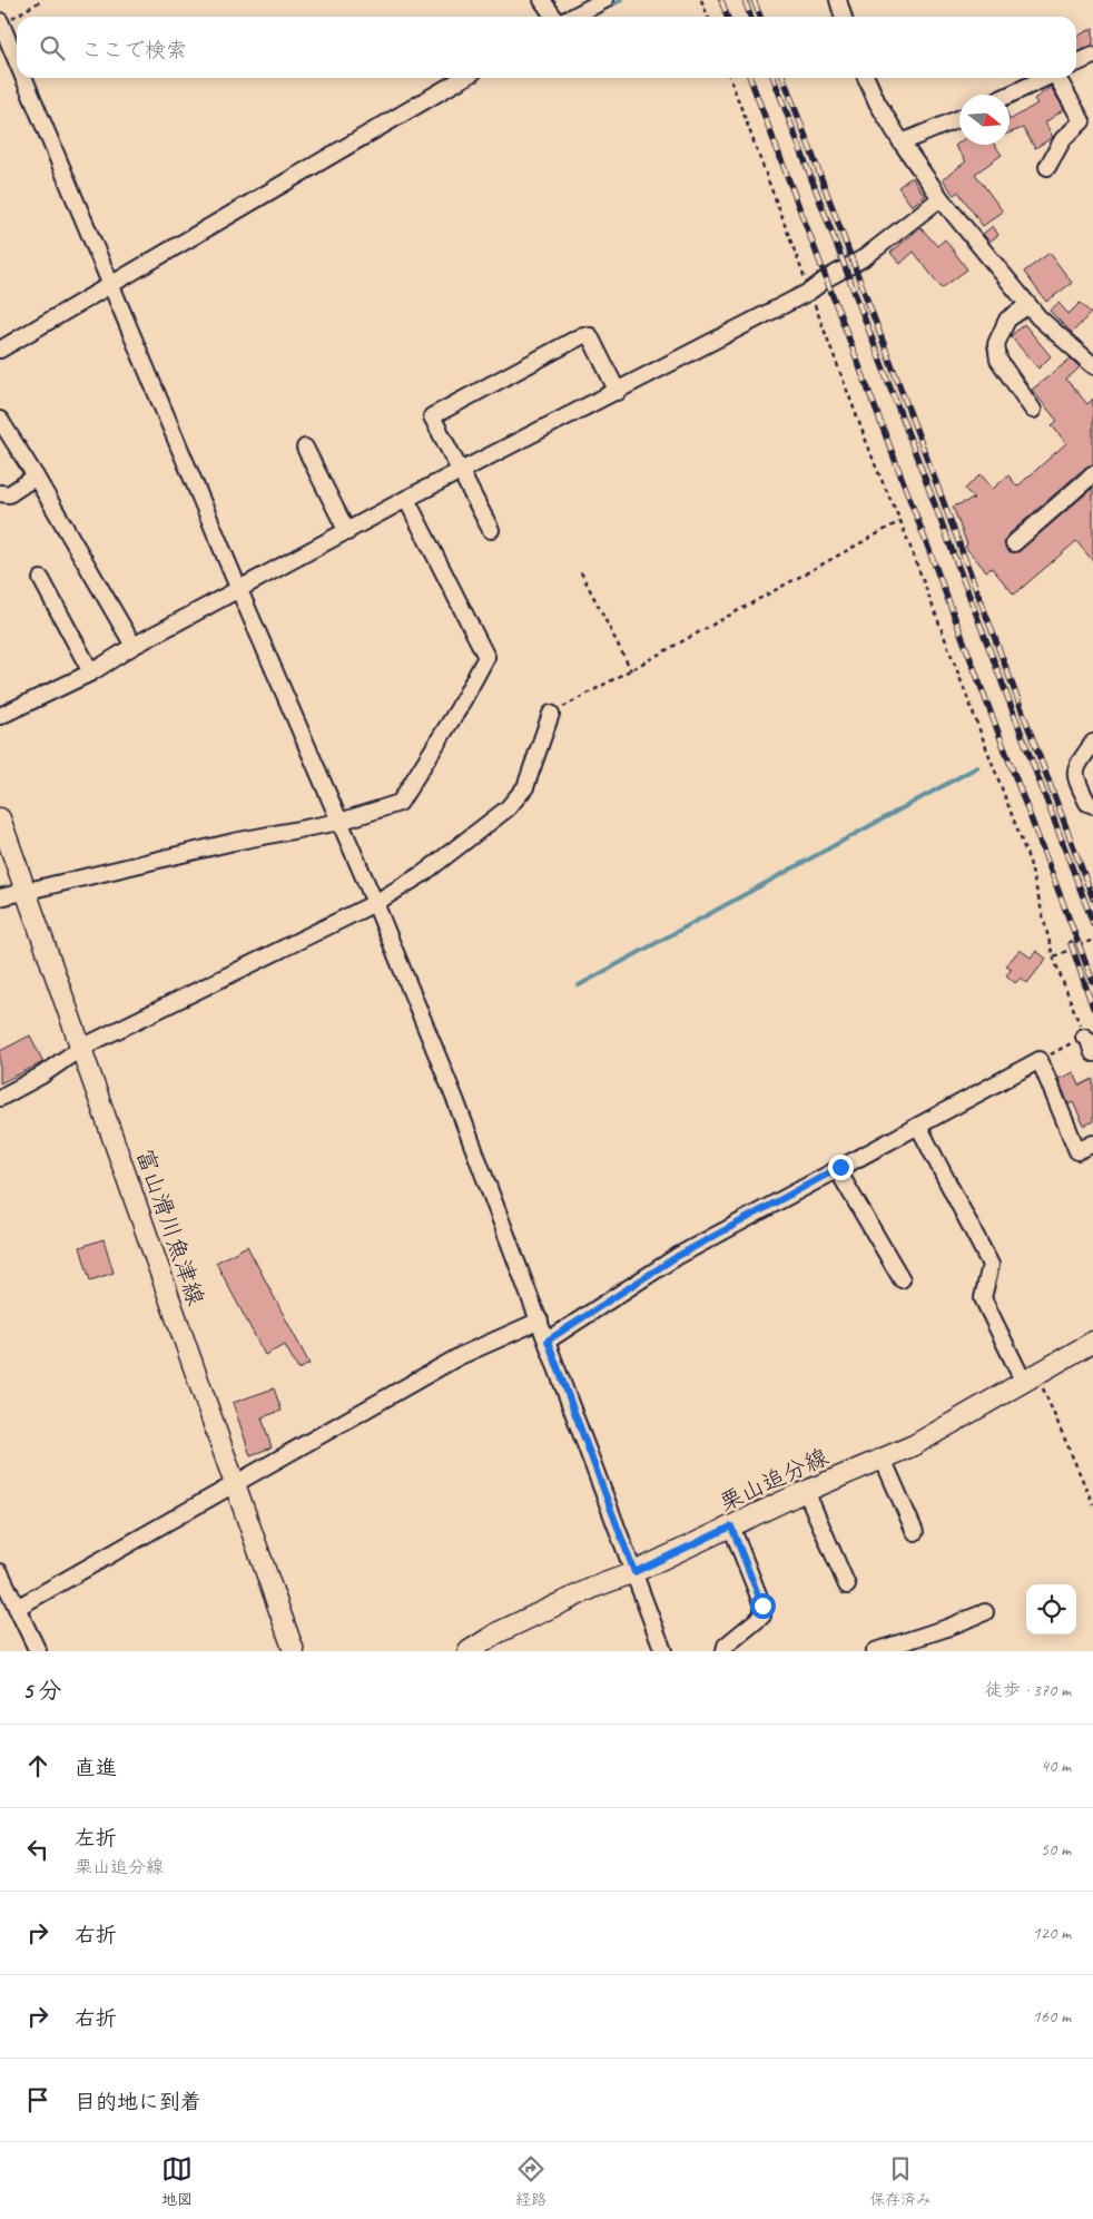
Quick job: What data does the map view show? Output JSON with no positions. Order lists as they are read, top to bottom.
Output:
{
  "streets": {
    "main road": ["富山滑川魚津線", "栗山追分線"]
  },
  "north": "right",
  "page": {
    "search": "ここで検索",
    "heading": ["5 分", "徒歩 · 370 m"],
    "list": [
      ["直進", "40 m"],
      ["左折", "栗山追分線", "50 m"],
      ["右折", "120 m"],
      ["右折", "160 m"],
      "目的地に到着"
    ],
    "nav": ["地図", "経路", "保存済み"]
  }
}
